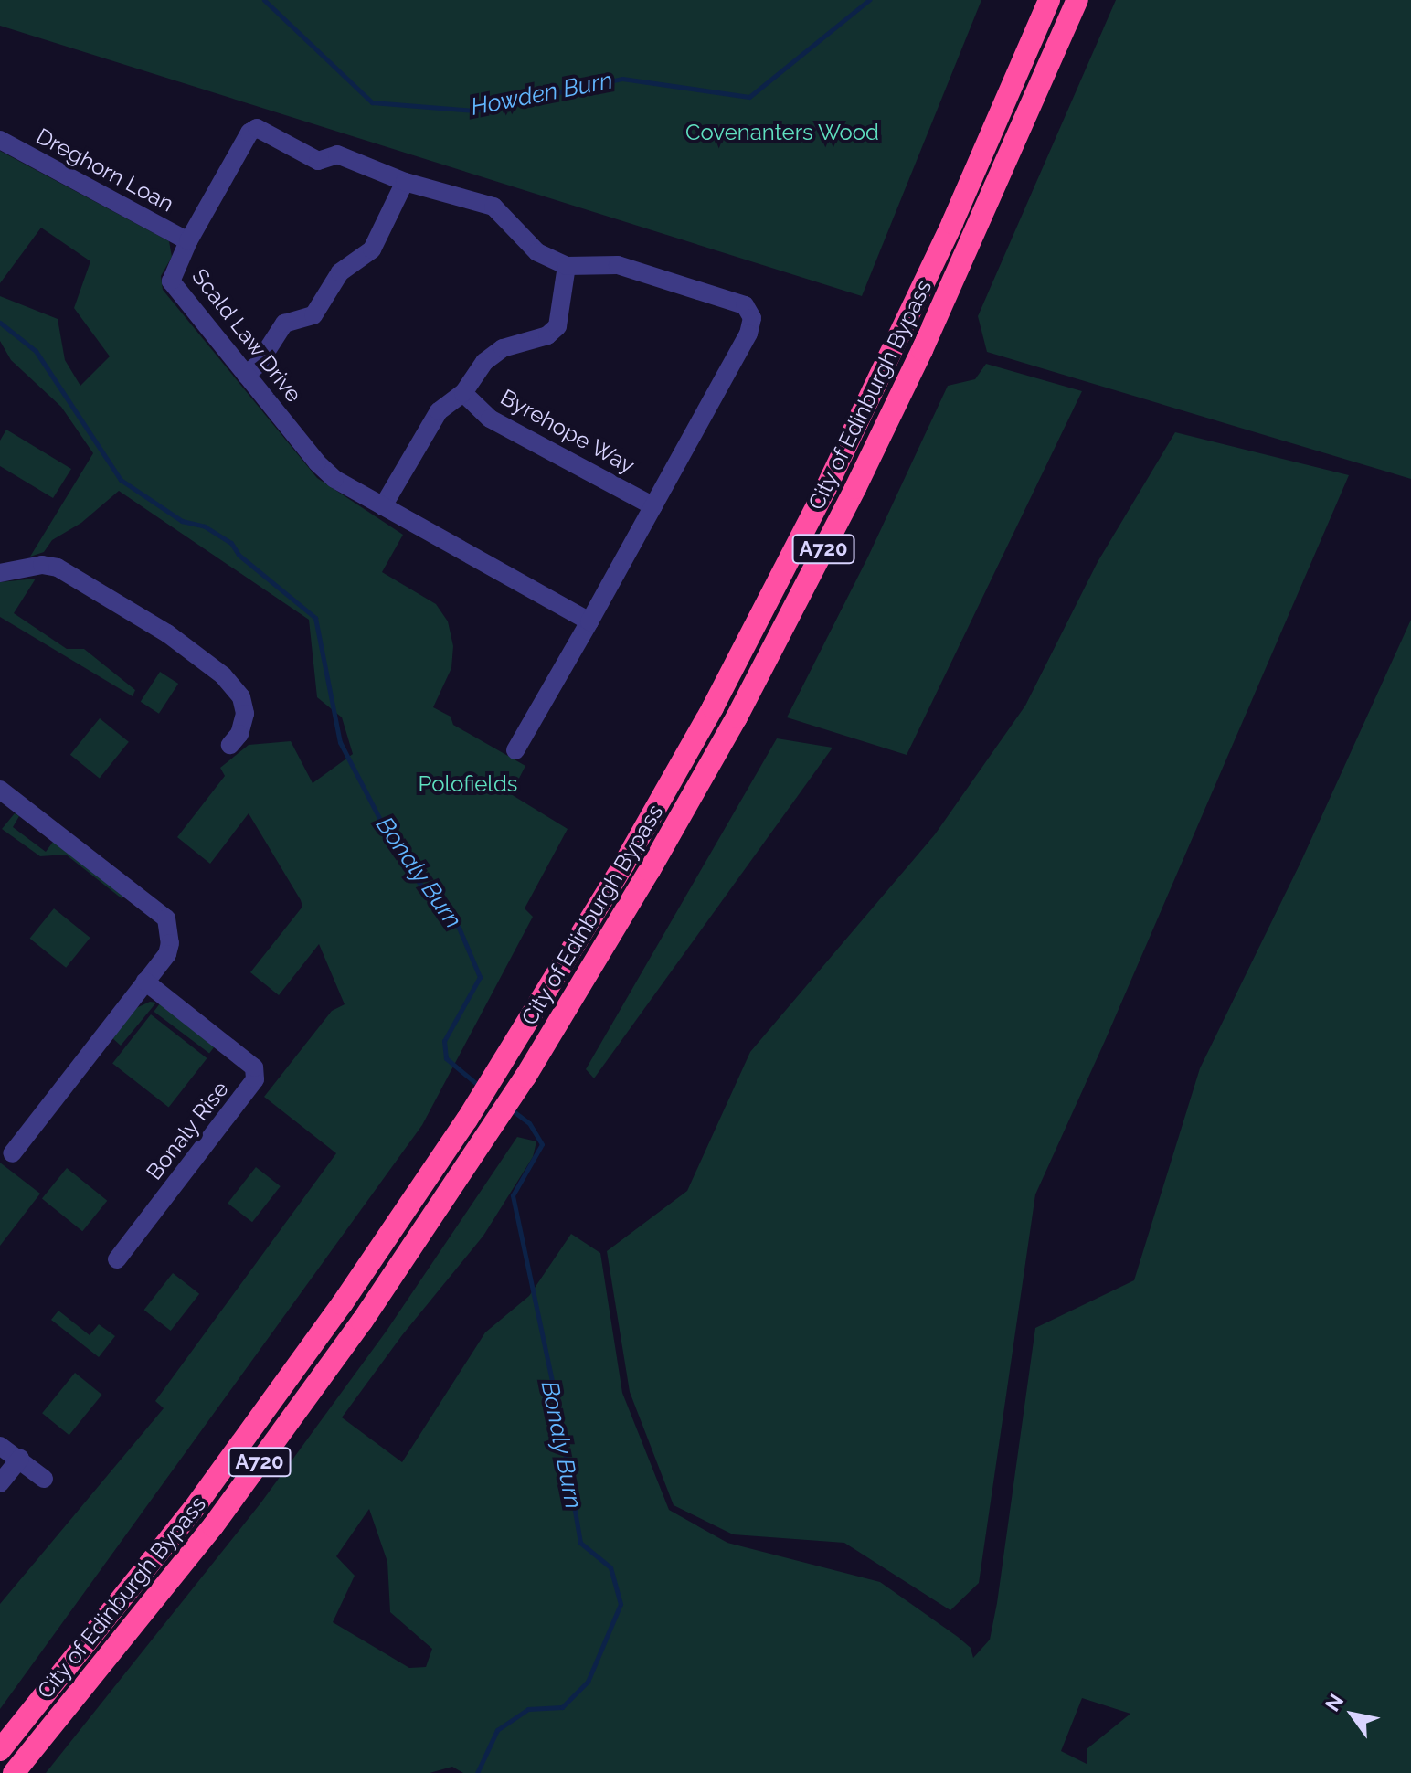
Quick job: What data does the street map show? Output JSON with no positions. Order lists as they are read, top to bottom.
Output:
{
  "streets": {
    "highway": ["City of Edinburgh Bypass", "A720"],
    "street": [
      "Dreghorn Loan",
      "Scald Law Drive",
      "Byrehope Way",
      "Bonaly Rise"
    ]
  },
  "crossings": [
    ["Dreghorn Loan", "Scald Law Drive"],
    ["Scald Law Drive", "Byrehope Way"]
  ],
  "water": ["Howden Burn", "Bonaly Burn"],
  "parks": ["Covenanters Wood", "Polofields"],
  "north": "top left"
}
